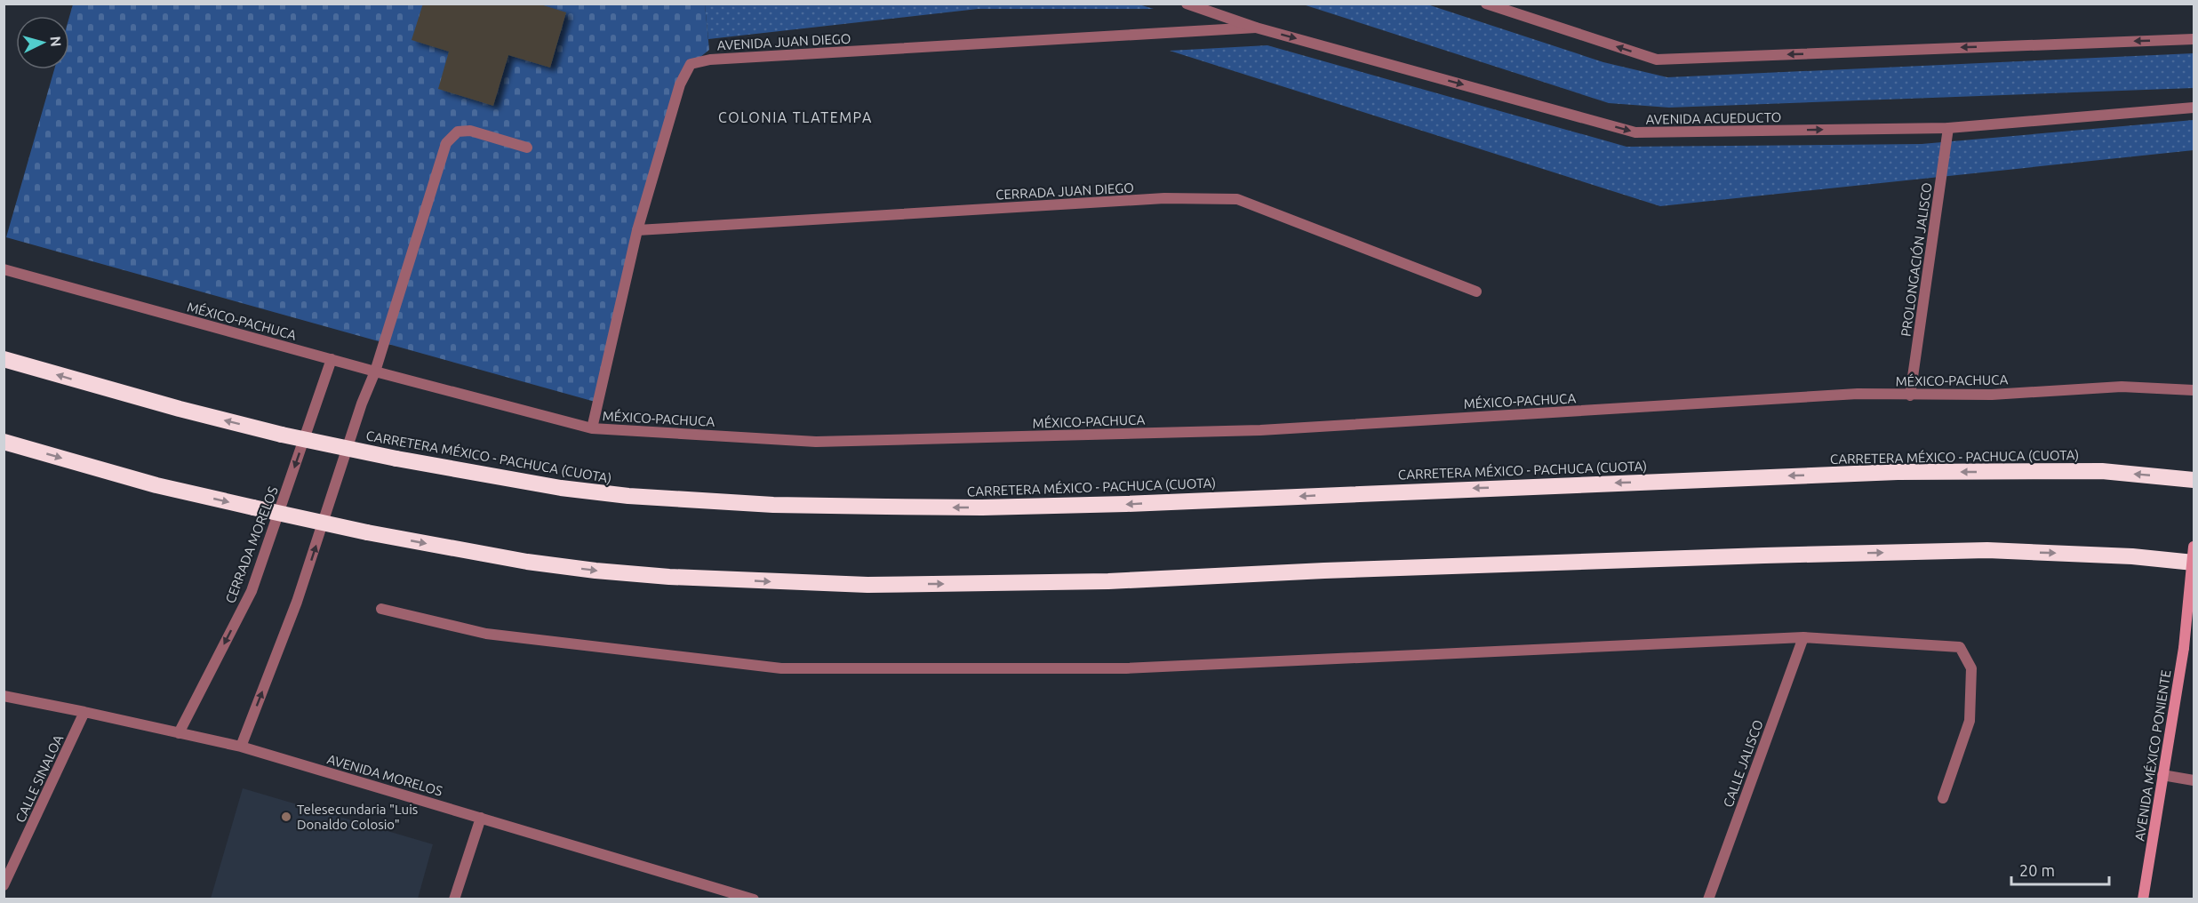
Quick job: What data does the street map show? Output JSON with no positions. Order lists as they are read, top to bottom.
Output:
{
  "streets": {
    "highway": ["CARRETERA MÉXICO - PACHUCA (CUOTA)"],
    "main road": ["AVENIDA MÉXICO PONIENTE"],
    "street": [
      "AVENIDA JUAN DIEGO",
      "AVENIDA ACUEDUCTO",
      "CERRADA JUAN DIEGO",
      "PROLONGACIÓN JALISCO",
      "MÉXICO-PACHUCA",
      "CERRADA MORELOS",
      "CALLE JALISCO",
      "AVENIDA MORELOS",
      "CALLE SINALOA"
    ]
  },
  "crossings": [
    ["AVENIDA JUAN DIEGO", "AVENIDA ACUEDUCTO"],
    ["AVENIDA JUAN DIEGO", "CERRADA JUAN DIEGO"],
    ["AVENIDA JUAN DIEGO", "MÉXICO-PACHUCA"],
    ["AVENIDA ACUEDUCTO", "PROLONGACIÓN JALISCO"],
    ["PROLONGACIÓN JALISCO", "MÉXICO-PACHUCA"],
    ["MÉXICO-PACHUCA", "CERRADA MORELOS"],
    ["CERRADA MORELOS", "AVENIDA MORELOS"],
    ["AVENIDA MORELOS", "CALLE SINALOA"]
  ],
  "districts": ["COLONIA TLATEMPA"],
  "places": ["Telesecundaria \"Luis Donaldo Colosio\""],
  "scale_bar": "20 m",
  "north": "right"
}
